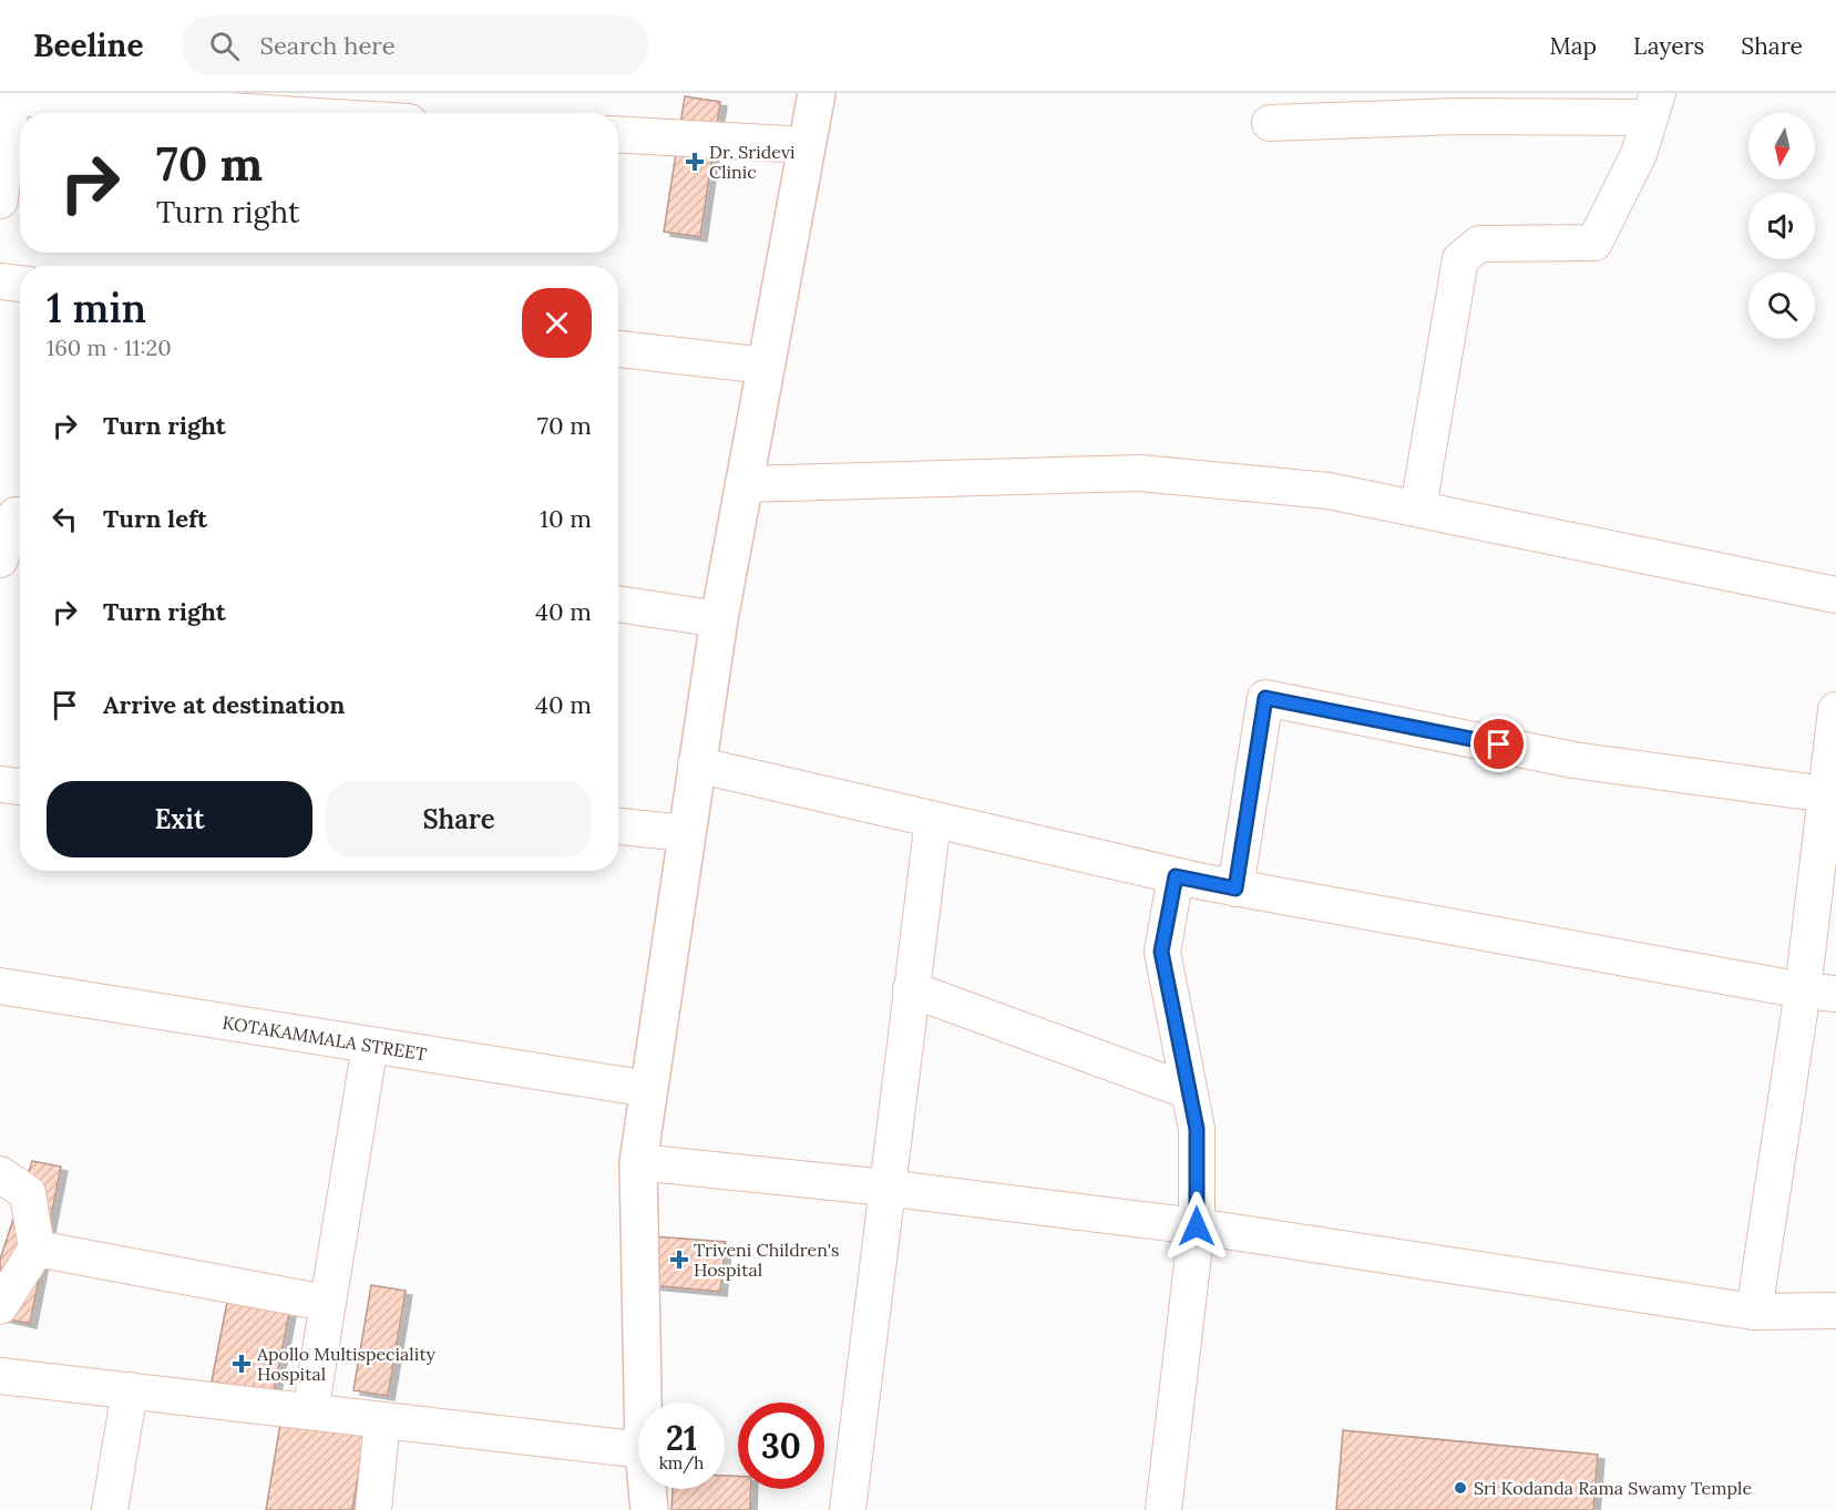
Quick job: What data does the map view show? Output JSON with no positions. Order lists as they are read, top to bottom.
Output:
{
  "streets": {
    "street": ["KOTAKAMMALA STREET"]
  },
  "places": {
    "health": ["Dr. Sridevi Clinic", "Triveni Children's Hospital", "Apollo Multispeciality Hospital"],
    "other": ["Sri Kodanda Rama Swamy Temple"]
  },
  "north": "bottom",
  "page": {
    "header": "Beeline",
    "search": "Search here",
    "nav": ["Map", "Layers", "Share"],
    "turn": ["70 m", "Turn right"],
    "heading": ["1 min", "160 m · 11:20"],
    "list": [
      {
        "name": "Turn right",
        "value": "70 m"
      },
      {
        "name": "Turn left",
        "value": "10 m"
      },
      {
        "name": "Turn right",
        "value": "40 m"
      },
      {
        "name": "Arrive at destination",
        "value": "40 m"
      }
    ],
    "buttons": ["Exit", "Share"],
    "speed": "21 km/h",
    "limit": "30"
  }
}
